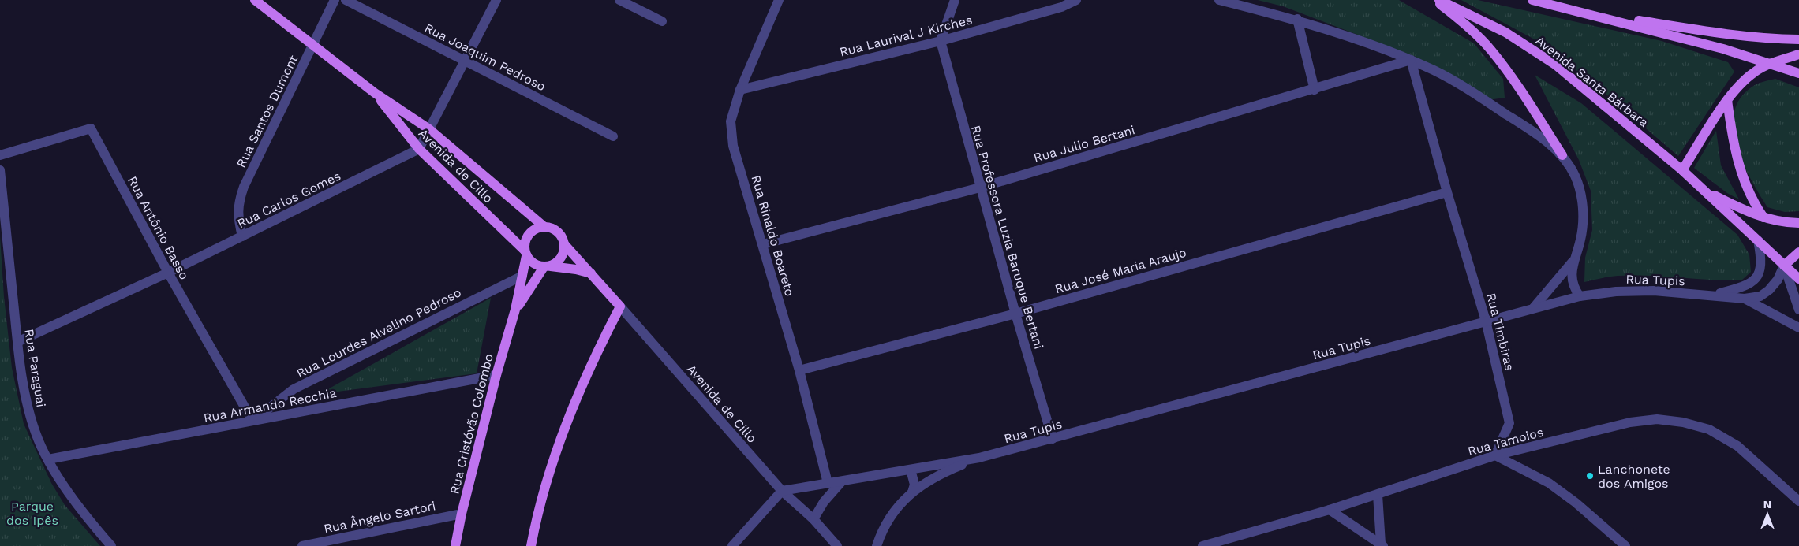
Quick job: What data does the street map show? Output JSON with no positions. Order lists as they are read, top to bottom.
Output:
{
  "streets": {
    "main road": ["Avenida Santa Bárbara", "Avenida de Cillo", "Rua Cristóvão Colombo"],
    "street": [
      "Rua Laurival J Kirches",
      "Rua Joaquim Pedroso",
      "Rua Santos Dumont",
      "Rua Julio Bertani",
      "Rua Carlos Gomes",
      "Rua Antônio Basso",
      "Rua Rinaldo Boareto",
      "Rua Professora Luzia Baruque Bertani",
      "Rua José Maria Araujo",
      "Rua Tupis",
      "Rua Timbiras",
      "Rua Lourdes Alvelino Pedroso",
      "Rua Paraguai",
      "Rua Armando Recchia",
      "Rua Tamoios",
      "Rua Ângelo Sartori"
    ]
  },
  "crossings": [
    ["Rua Laurival J Kirches", "Rua Rinaldo Boareto"],
    ["Rua Laurival J Kirches", "Rua Professora Luzia Baruque Bertani"],
    ["Avenida Santa Bárbara", "Rua Tupis"],
    ["Rua Santos Dumont", "Avenida de Cillo"],
    ["Rua Santos Dumont", "Rua Carlos Gomes"],
    ["Rua Julio Bertani", "Rua Rinaldo Boareto"],
    ["Rua Julio Bertani", "Rua Professora Luzia Baruque Bertani"],
    ["Rua Julio Bertani", "Rua Timbiras"],
    ["Avenida de Cillo", "Rua Carlos Gomes"],
    ["Avenida de Cillo", "Rua Tupis"],
    ["Avenida de Cillo", "Rua Cristóvão Colombo"],
    ["Rua Carlos Gomes", "Rua Antônio Basso"],
    ["Rua Carlos Gomes", "Rua Paraguai"],
    ["Rua Antônio Basso", "Rua Lourdes Alvelino Pedroso"],
    ["Rua Antônio Basso", "Rua Armando Recchia"],
    ["Rua Rinaldo Boareto", "Rua José Maria Araujo"],
    ["Rua Rinaldo Boareto", "Rua Tupis"],
    ["Rua Professora Luzia Baruque Bertani", "Rua José Maria Araujo"],
    ["Rua Professora Luzia Baruque Bertani", "Rua Tupis"],
    ["Rua José Maria Araujo", "Rua Timbiras"],
    ["Rua Tupis", "Rua Timbiras"],
    ["Rua Timbiras", "Rua Tamoios"],
    ["Rua Lourdes Alvelino Pedroso", "Rua Armando Recchia"],
    ["Rua Lourdes Alvelino Pedroso", "Rua Cristóvão Colombo"],
    ["Rua Paraguai", "Rua Armando Recchia"],
    ["Rua Armando Recchia", "Rua Cristóvão Colombo"],
    ["Rua Cristóvão Colombo", "Rua Ângelo Sartori"]
  ],
  "parks": ["Parque dos Ipês"],
  "places": ["Lanchonete dos Amigos"],
  "north": "top"
}
